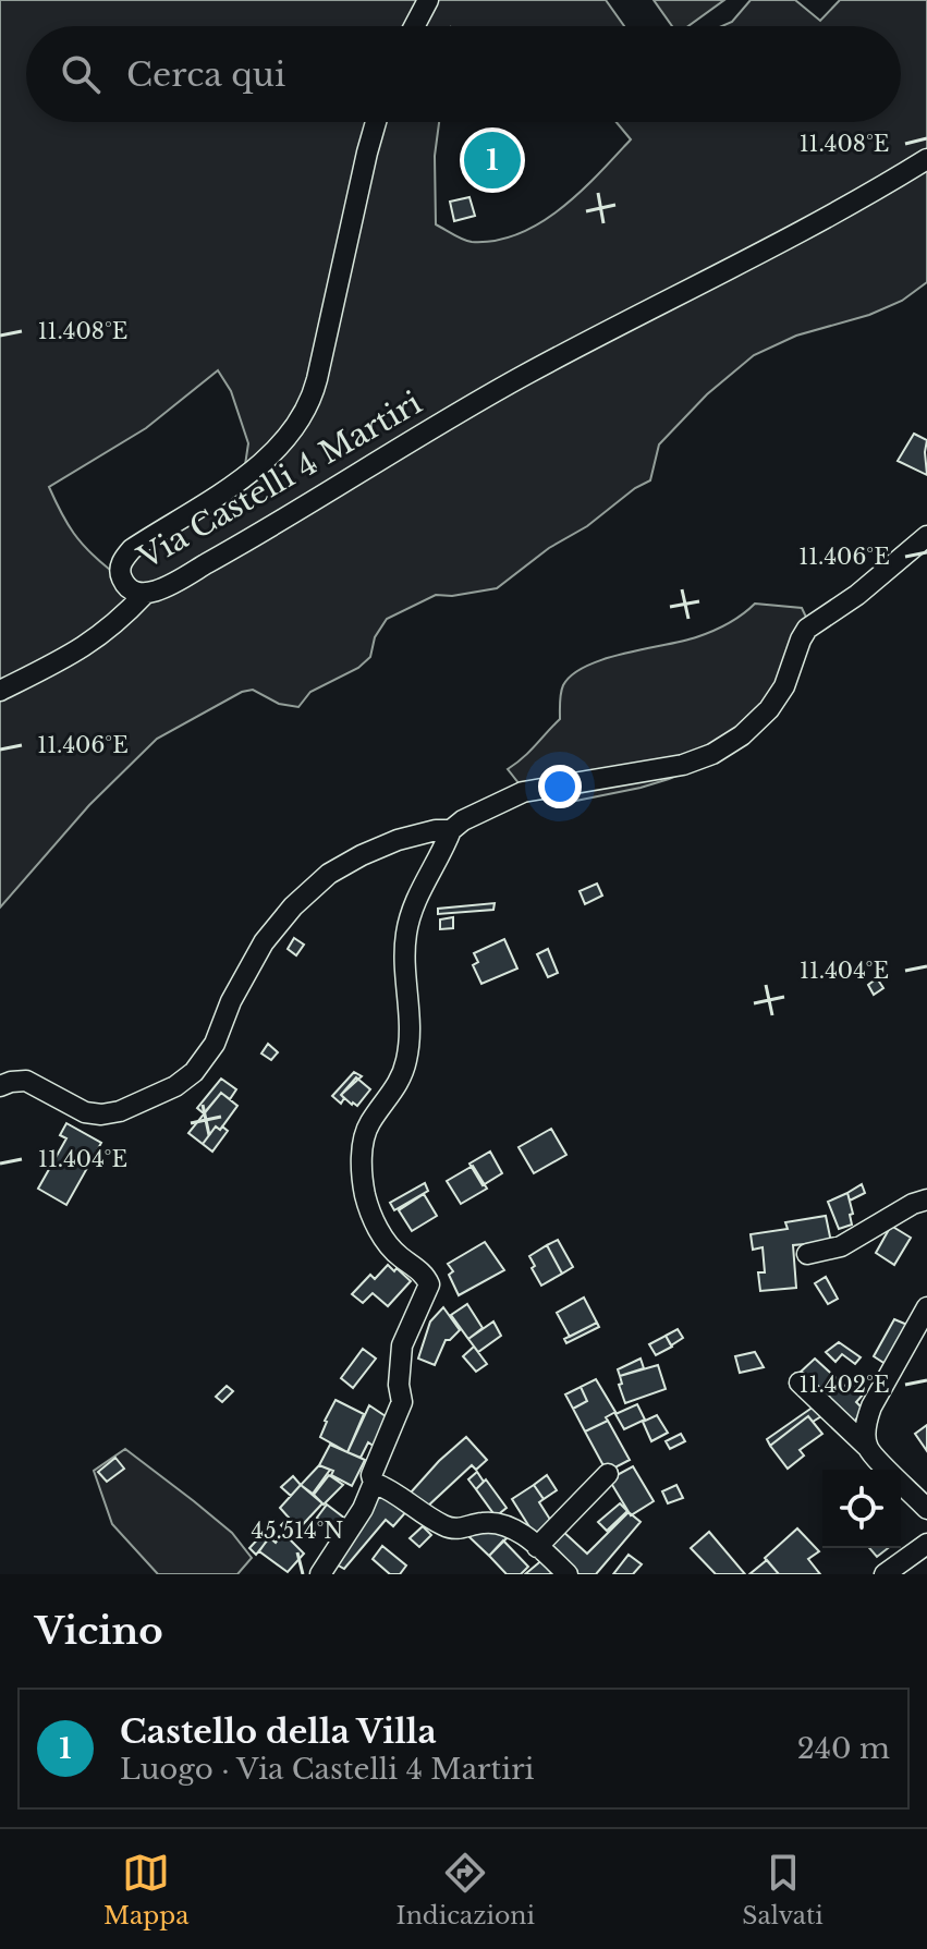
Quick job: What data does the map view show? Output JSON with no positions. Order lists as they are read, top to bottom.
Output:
{
  "streets": {
    "street": ["Via Castelli 4 Martiri"]
  },
  "page": {
    "search": "Cerca qui",
    "pins": "1",
    "heading": "Vicino",
    "list": [
      {
        "mark": "1",
        "name": "Castello della Villa",
        "note": "Luogo · Via Castelli 4 Martiri",
        "value": "240 m"
      }
    ],
    "nav": ["Mappa", "Indicazioni", "Salvati"]
  },
  "coordinates": [
    "11.408°E",
    "11.406°E",
    "11.404°E",
    "11.402°E",
    "45.514°N"
  ]
}
